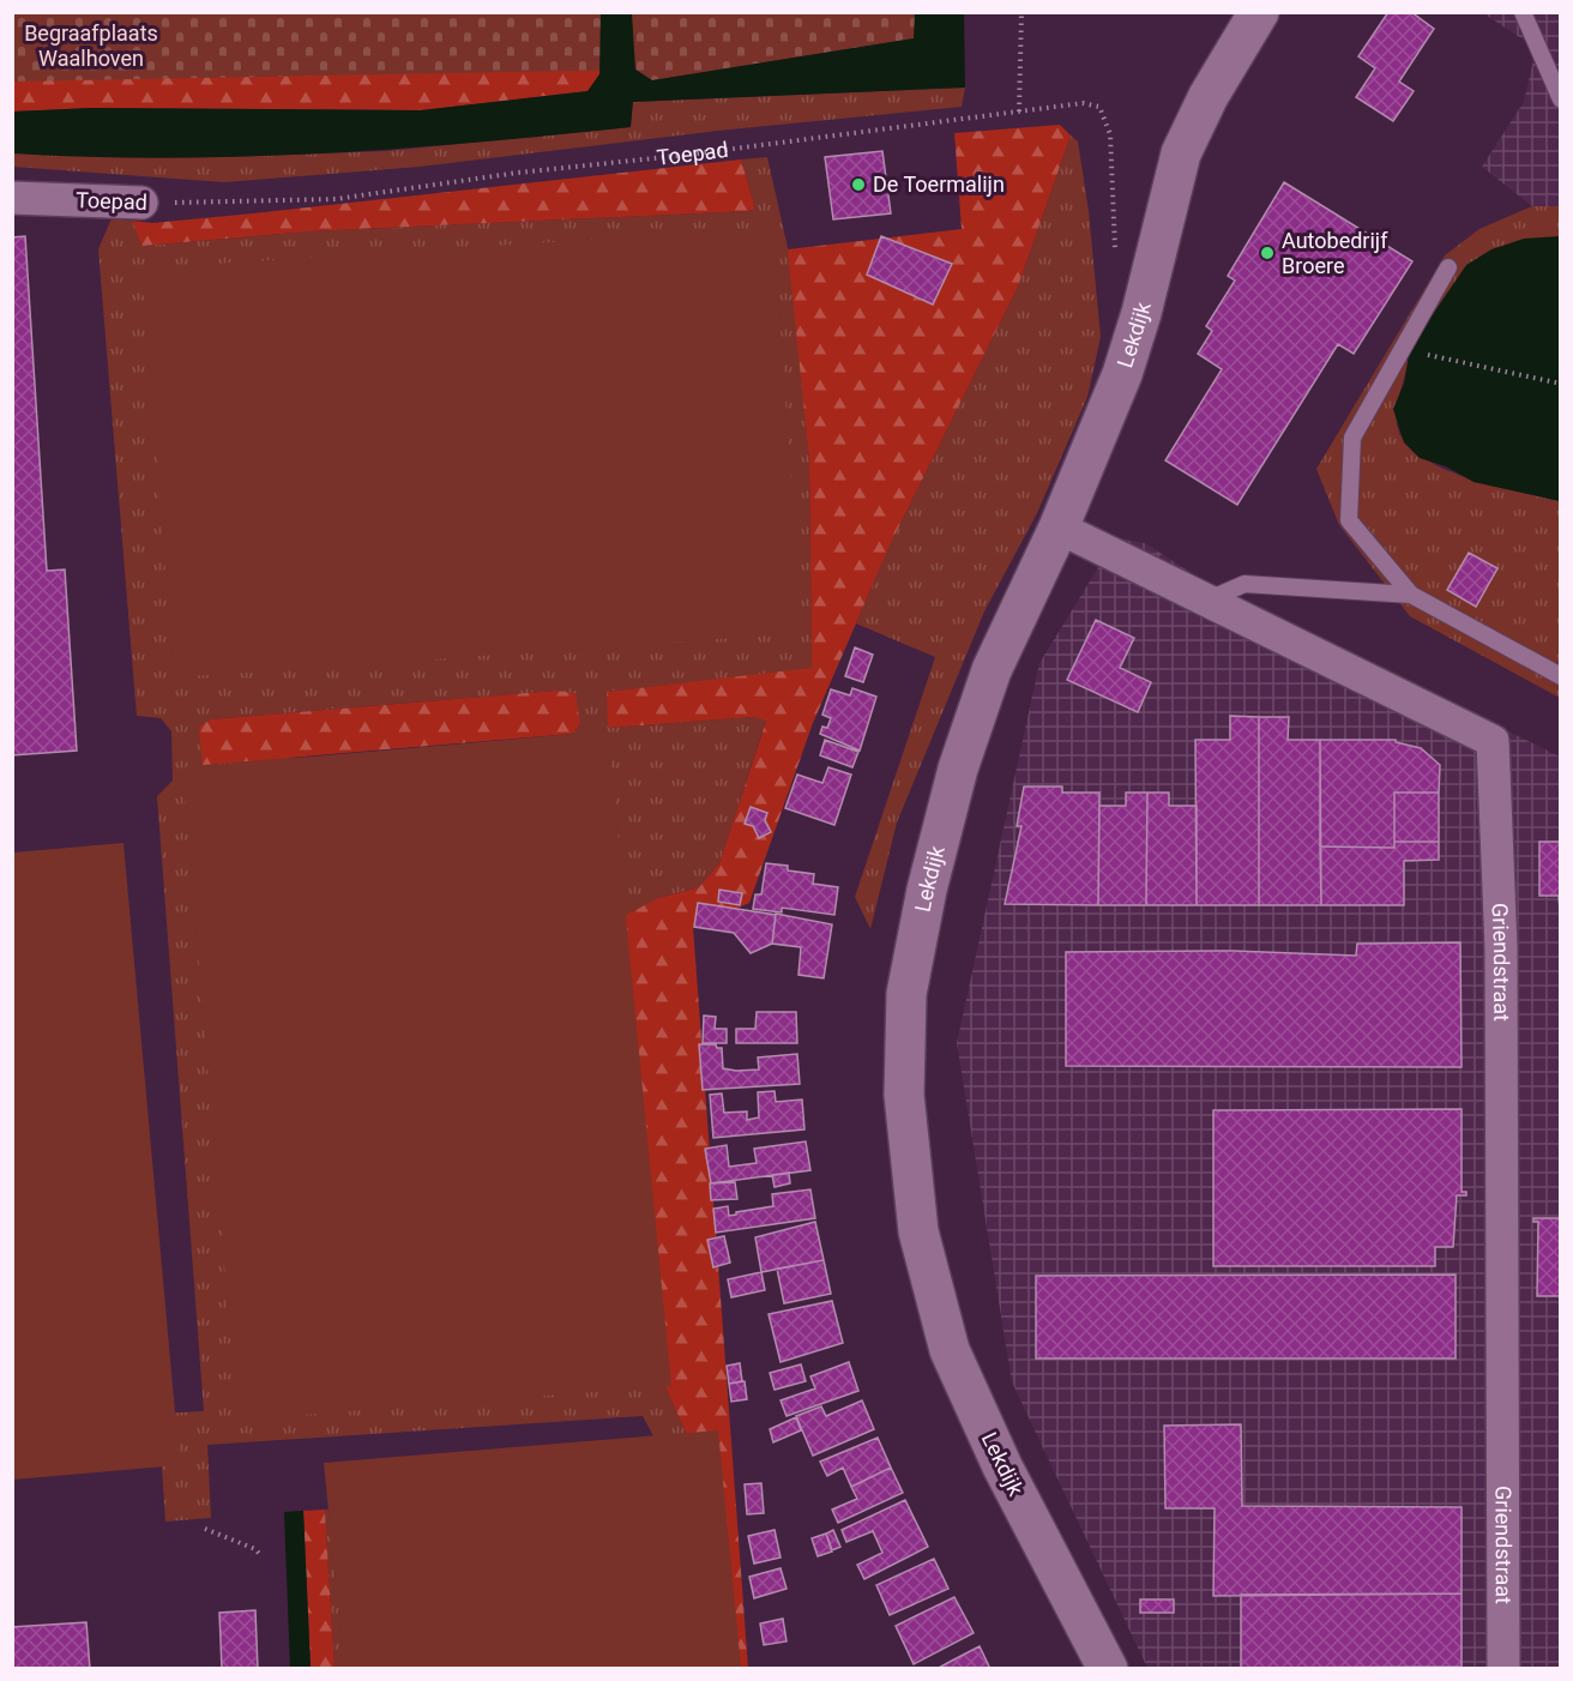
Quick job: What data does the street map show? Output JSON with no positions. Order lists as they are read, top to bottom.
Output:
{
  "streets": {
    "street": ["Toepad", "Lekdijk", "Griendstraat"]
  },
  "crossings": [
    ["Lekdijk", "Griendstraat"]
  ],
  "parks": ["Begraafplaats Waalhoven"],
  "places": ["De Toermalijn", "Autobedrijf Broere"]
}
